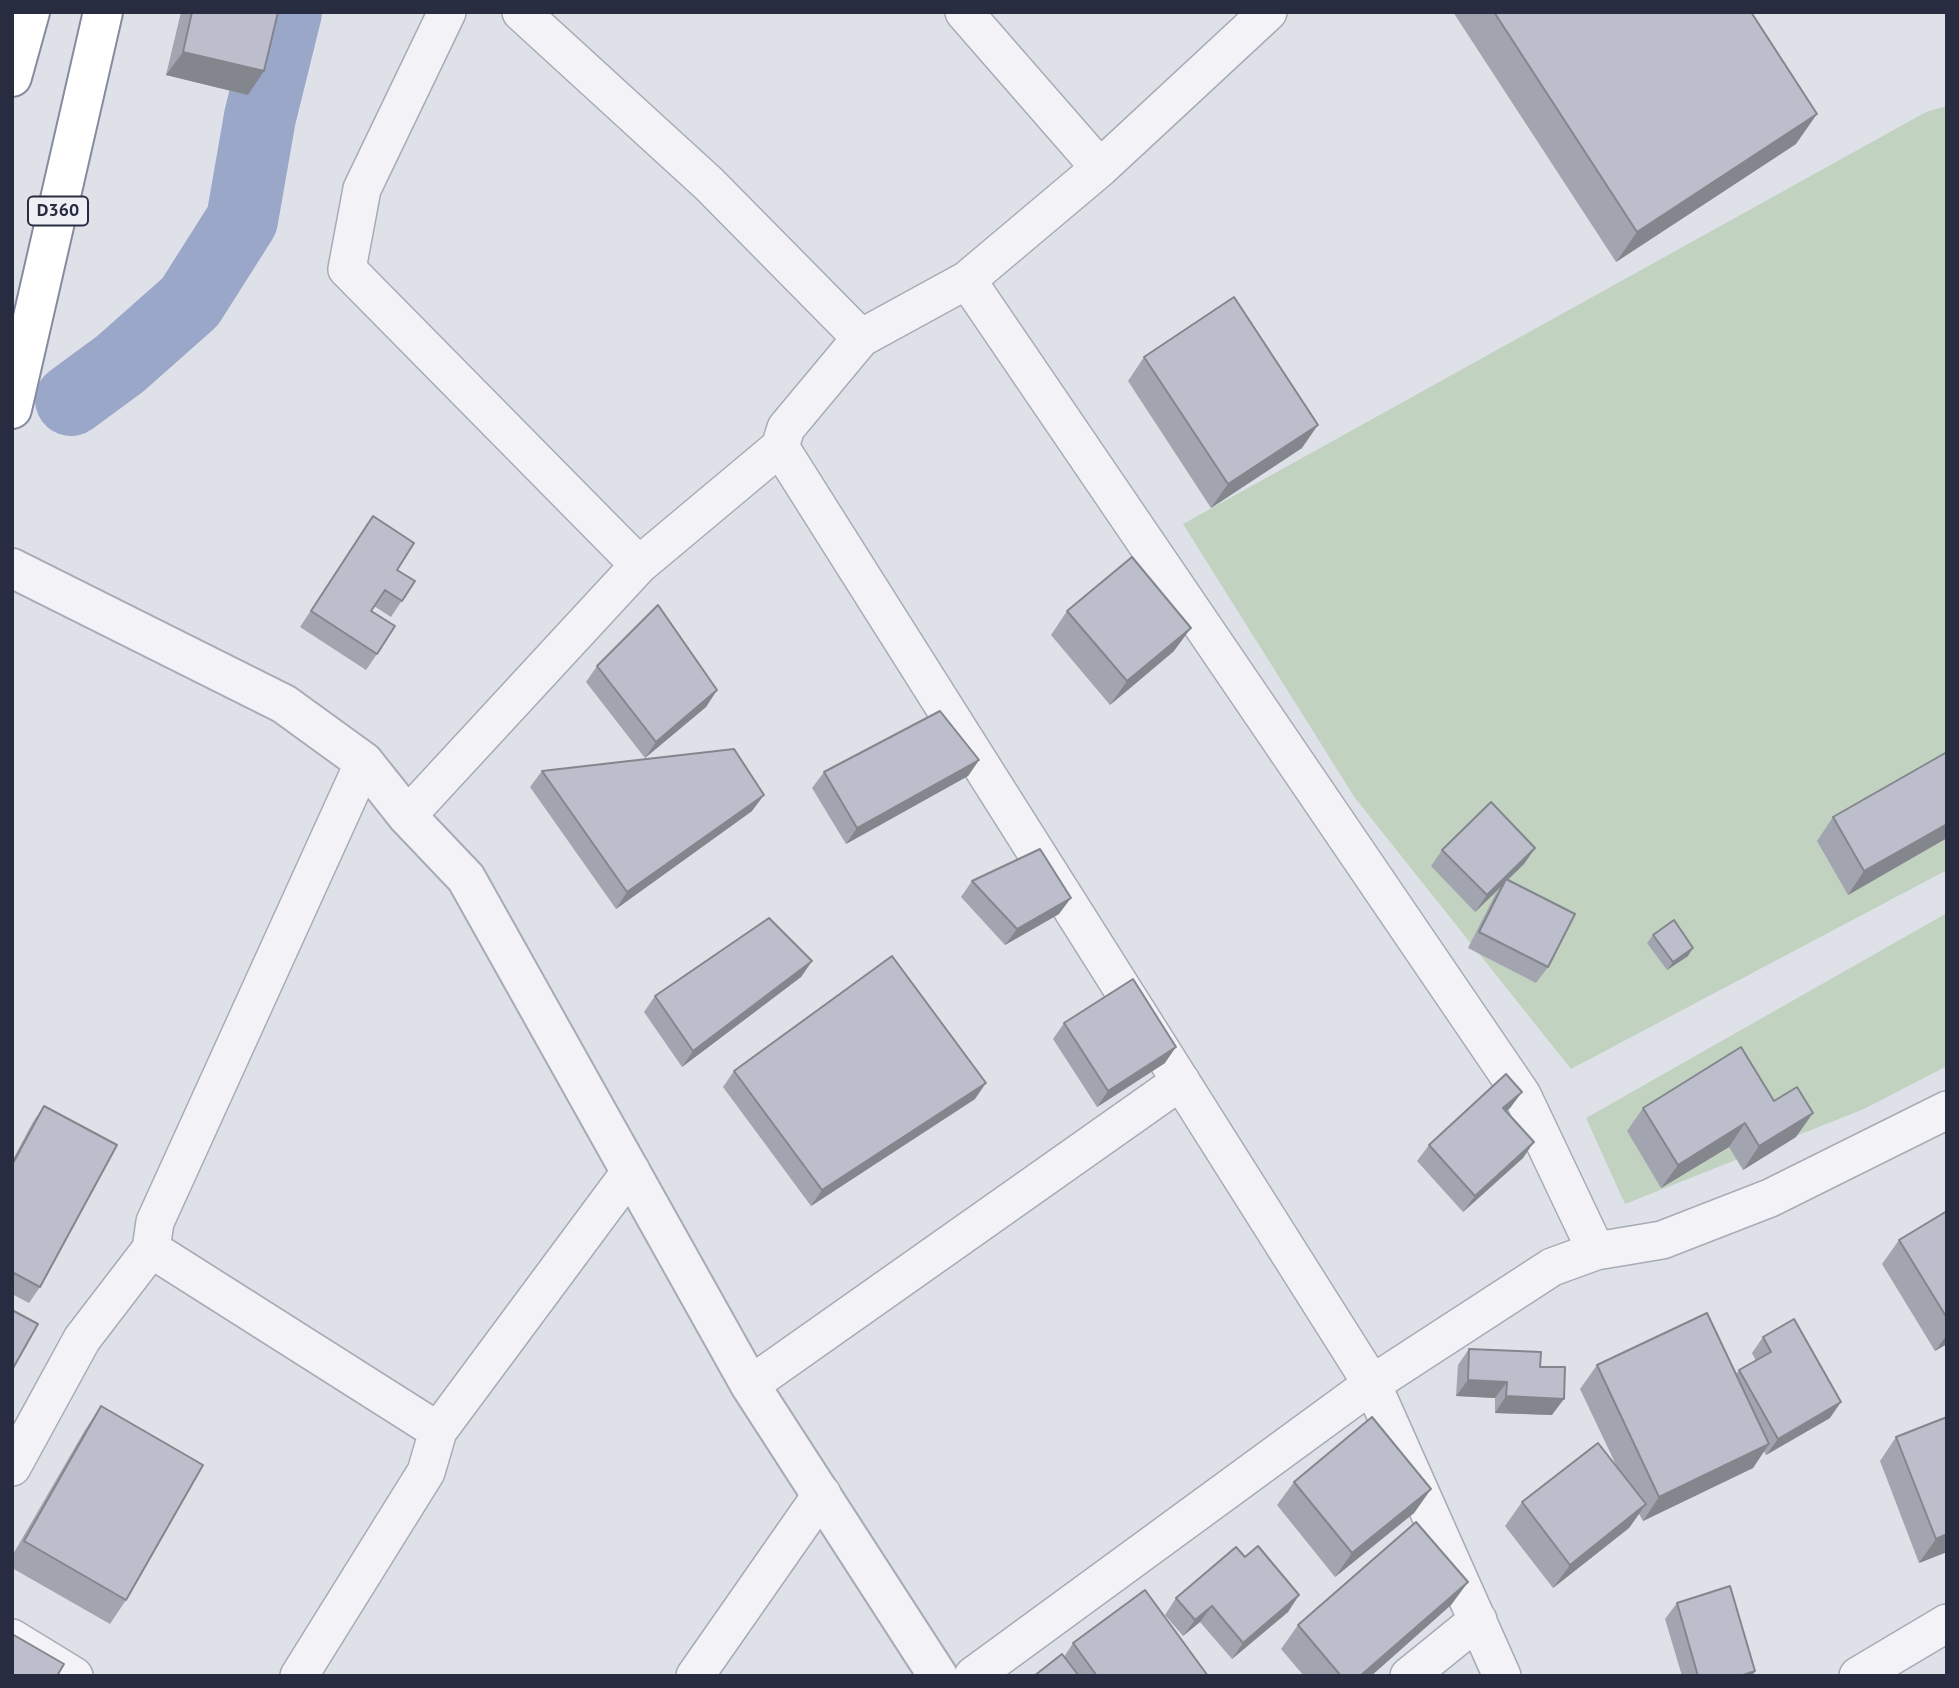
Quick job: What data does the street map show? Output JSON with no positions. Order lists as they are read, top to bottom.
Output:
{
  "streets": {
    "highway": ["D360"]
  }
}
